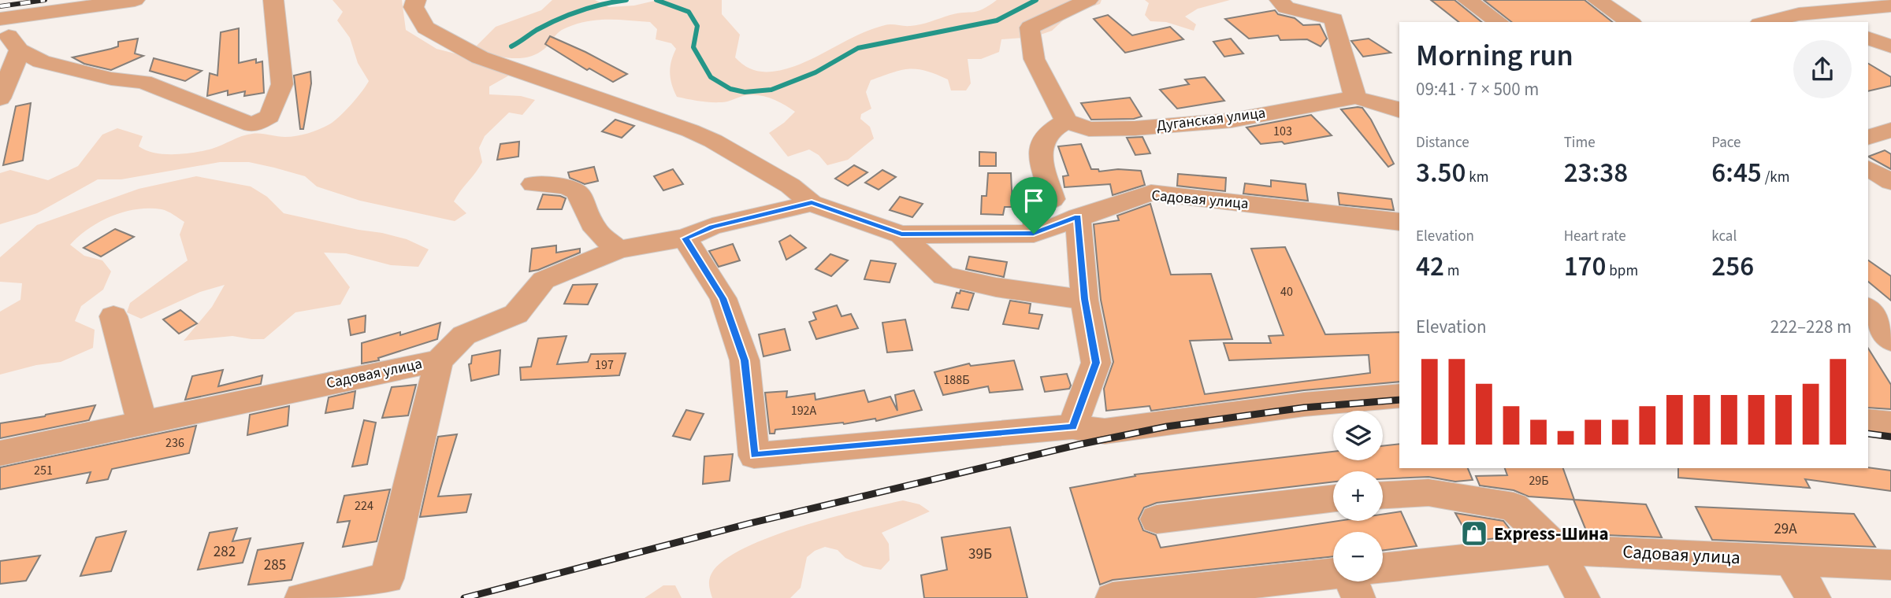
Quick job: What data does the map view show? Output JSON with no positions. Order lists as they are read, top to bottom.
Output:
{
  "streets": {
    "street": ["Дуганская улица", "Садовая улица"]
  },
  "places": {
    "shop": ["Express-Шина"]
  },
  "house_numbers": [
    "103",
    "40",
    "197",
    "188Б",
    "192А",
    "236",
    "251",
    "29Б",
    "224",
    "29А",
    "282",
    "39Б",
    "285"
  ],
  "page": {
    "heading": ["Morning run", "09:41 · 7 × 500 m"],
    "stats": [
      ["Distance", "3.50 km"],
      ["Time", "23:38"],
      ["Pace", "6:45 /km"],
      ["Elevation", "42 m"],
      ["Heart rate", "170 bpm"],
      ["kcal", "256"]
    ],
    "chart": ["Elevation", "222–228 m"],
    "map_buttons": ["+", "−"]
  }
}
